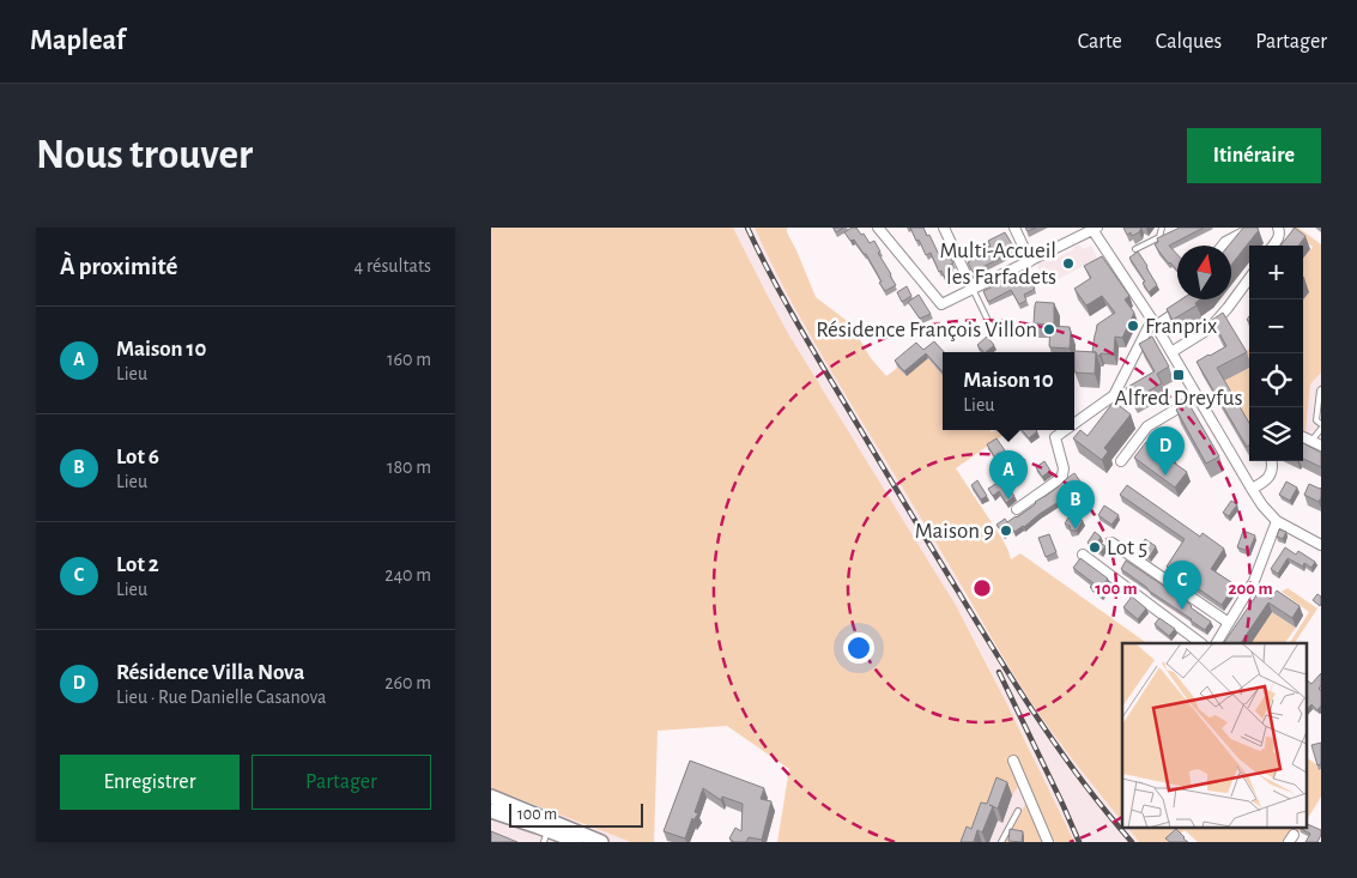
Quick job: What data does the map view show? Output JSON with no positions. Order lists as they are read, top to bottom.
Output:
{
  "places": {
    "other": [
      "Multi-Accueil les Farfadets",
      "Franprix",
      "Résidence François Villon",
      "Maison 9",
      "Lot 5"
    ],
    "transit": ["Alfred Dreyfus"]
  },
  "scale_bar": "100 m",
  "north": "top",
  "page": {
    "header": "Mapleaf",
    "nav": ["Carte", "Calques", "Partager"],
    "buttons": [
      "Itinéraire",
      ["Enregistrer", "Partager"]
    ],
    "title": "Nous trouver",
    "heading": ["À proximité", "4 résultats"],
    "map_buttons": ["+", "−"],
    "list": [
      {
        "mark": "A",
        "name": "Maison 10",
        "note": "Lieu",
        "value": "160 m"
      },
      {
        "mark": "B",
        "name": "Lot 6",
        "note": "Lieu",
        "value": "180 m"
      },
      {
        "mark": "C",
        "name": "Lot 2",
        "note": "Lieu",
        "value": "240 m"
      },
      {
        "mark": "D",
        "name": "Résidence Villa Nova",
        "note": "Lieu · Rue Danielle Casanova",
        "value": "260 m"
      }
    ],
    "popup": ["Maison 10", "Lieu"],
    "pins": [
      "D",
      "A",
      "B",
      "C"
    ],
    "scale": "100 m"
  },
  "rings": ["100 m", "200 m"]
}
